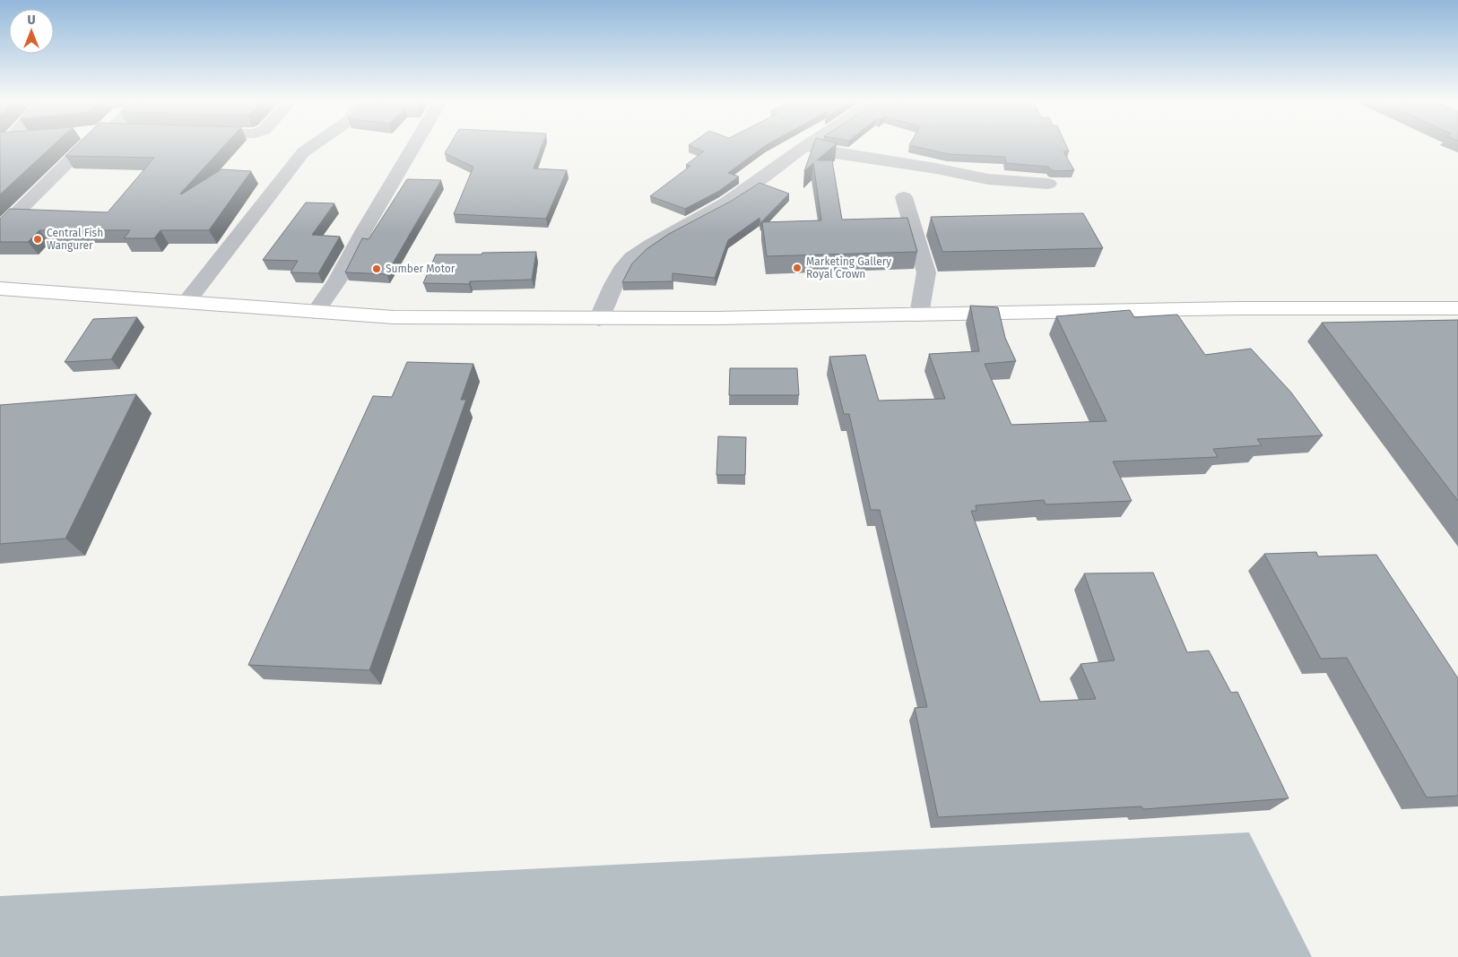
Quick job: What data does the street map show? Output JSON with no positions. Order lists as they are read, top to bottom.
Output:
{
  "places": ["Central Fish Wangurer", "Marketing Gallery Royal Crown", "Sumber Motor"],
  "north": "top"
}
